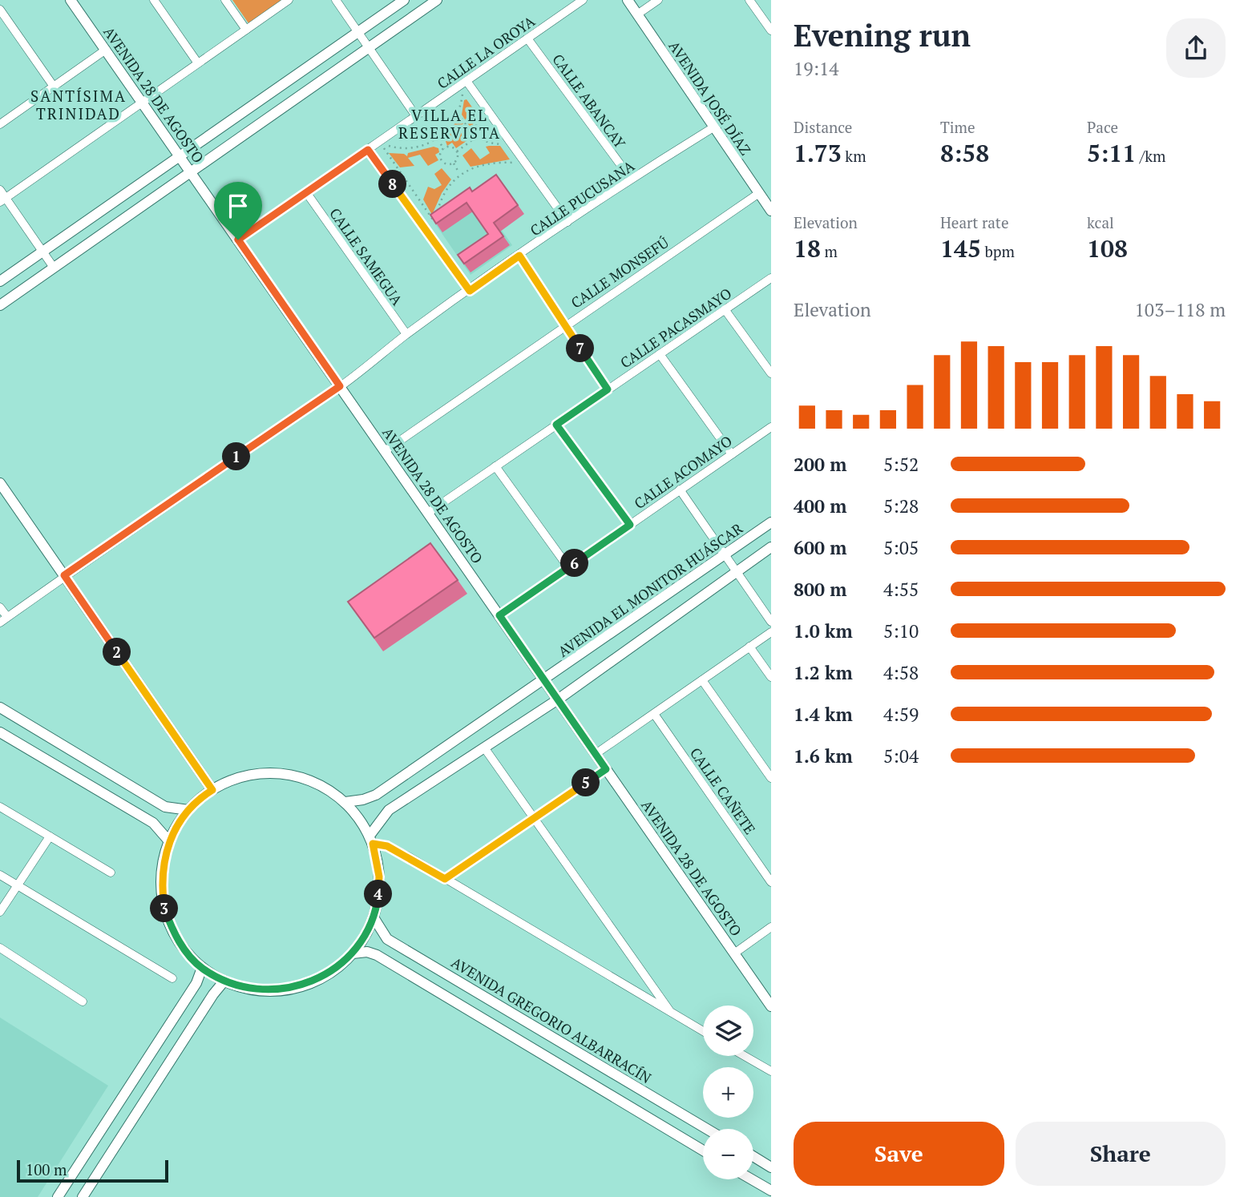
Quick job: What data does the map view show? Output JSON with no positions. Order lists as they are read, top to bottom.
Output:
{
  "streets": {
    "street": [
      "CALLE LA OROYA",
      "AVENIDA 28 DE AGOSTO",
      "AVENIDA JOSÉ DÍAZ",
      "CALLE ABANCAY",
      "CALLE PUCUSANA",
      "CALLE SAMEGUA",
      "CALLE MONSEFÚ",
      "CALLE PACASMAYO",
      "CALLE ACOMAYO",
      "AVENIDA EL MONITOR HUÁSCAR",
      "CALLE CAÑETE",
      "AVENIDA GREGORIO ALBARRACÍN"
    ]
  },
  "crossings": [
    ["CALLE LA OROYA", "AVENIDA 28 DE AGOSTO"],
    ["CALLE LA OROYA", "CALLE ABANCAY"],
    ["CALLE LA OROYA", "CALLE SAMEGUA"],
    ["AVENIDA 28 DE AGOSTO", "CALLE PUCUSANA"],
    ["AVENIDA 28 DE AGOSTO", "CALLE MONSEFÚ"],
    ["AVENIDA 28 DE AGOSTO", "CALLE PACASMAYO"],
    ["AVENIDA 28 DE AGOSTO", "CALLE ACOMAYO"],
    ["AVENIDA 28 DE AGOSTO", "AVENIDA EL MONITOR HUÁSCAR"],
    ["AVENIDA JOSÉ DÍAZ", "CALLE PUCUSANA"],
    ["AVENIDA JOSÉ DÍAZ", "CALLE MONSEFÚ"],
    ["CALLE ABANCAY", "CALLE PUCUSANA"],
    ["CALLE PUCUSANA", "CALLE SAMEGUA"]
  ],
  "districts": ["SANTÍSIMA TRINIDAD", "VILLA EL RESERVISTA"],
  "scale_bar": "100 m",
  "page": {
    "heading": ["Evening run", "19:14"],
    "stats": [
      ["Distance", "1.73 km"],
      ["Time", "8:58"],
      ["Pace", "5:11 /km"],
      ["Elevation", "18 m"],
      ["Heart rate", "145 bpm"],
      ["kcal", "108"]
    ],
    "pins": [
      "8",
      "7",
      "1",
      "6",
      "2",
      "5",
      "4",
      "3"
    ],
    "chart": ["Elevation", "103–118 m"],
    "list": [
      {
        "name": "200 m",
        "note": "5:52"
      },
      {
        "name": "400 m",
        "note": "5:28"
      },
      {
        "name": "600 m",
        "note": "5:05"
      },
      {
        "name": "800 m",
        "note": "4:55"
      },
      {
        "name": "1.0 km",
        "note": "5:10"
      },
      {
        "name": "1.2 km",
        "note": "4:58"
      },
      {
        "name": "1.4 km",
        "note": "4:59"
      },
      {
        "name": "1.6 km",
        "note": "5:04"
      }
    ],
    "map_buttons": ["+", "−"],
    "buttons": ["Save", "Share"],
    "scale": "100 m"
  }
}
